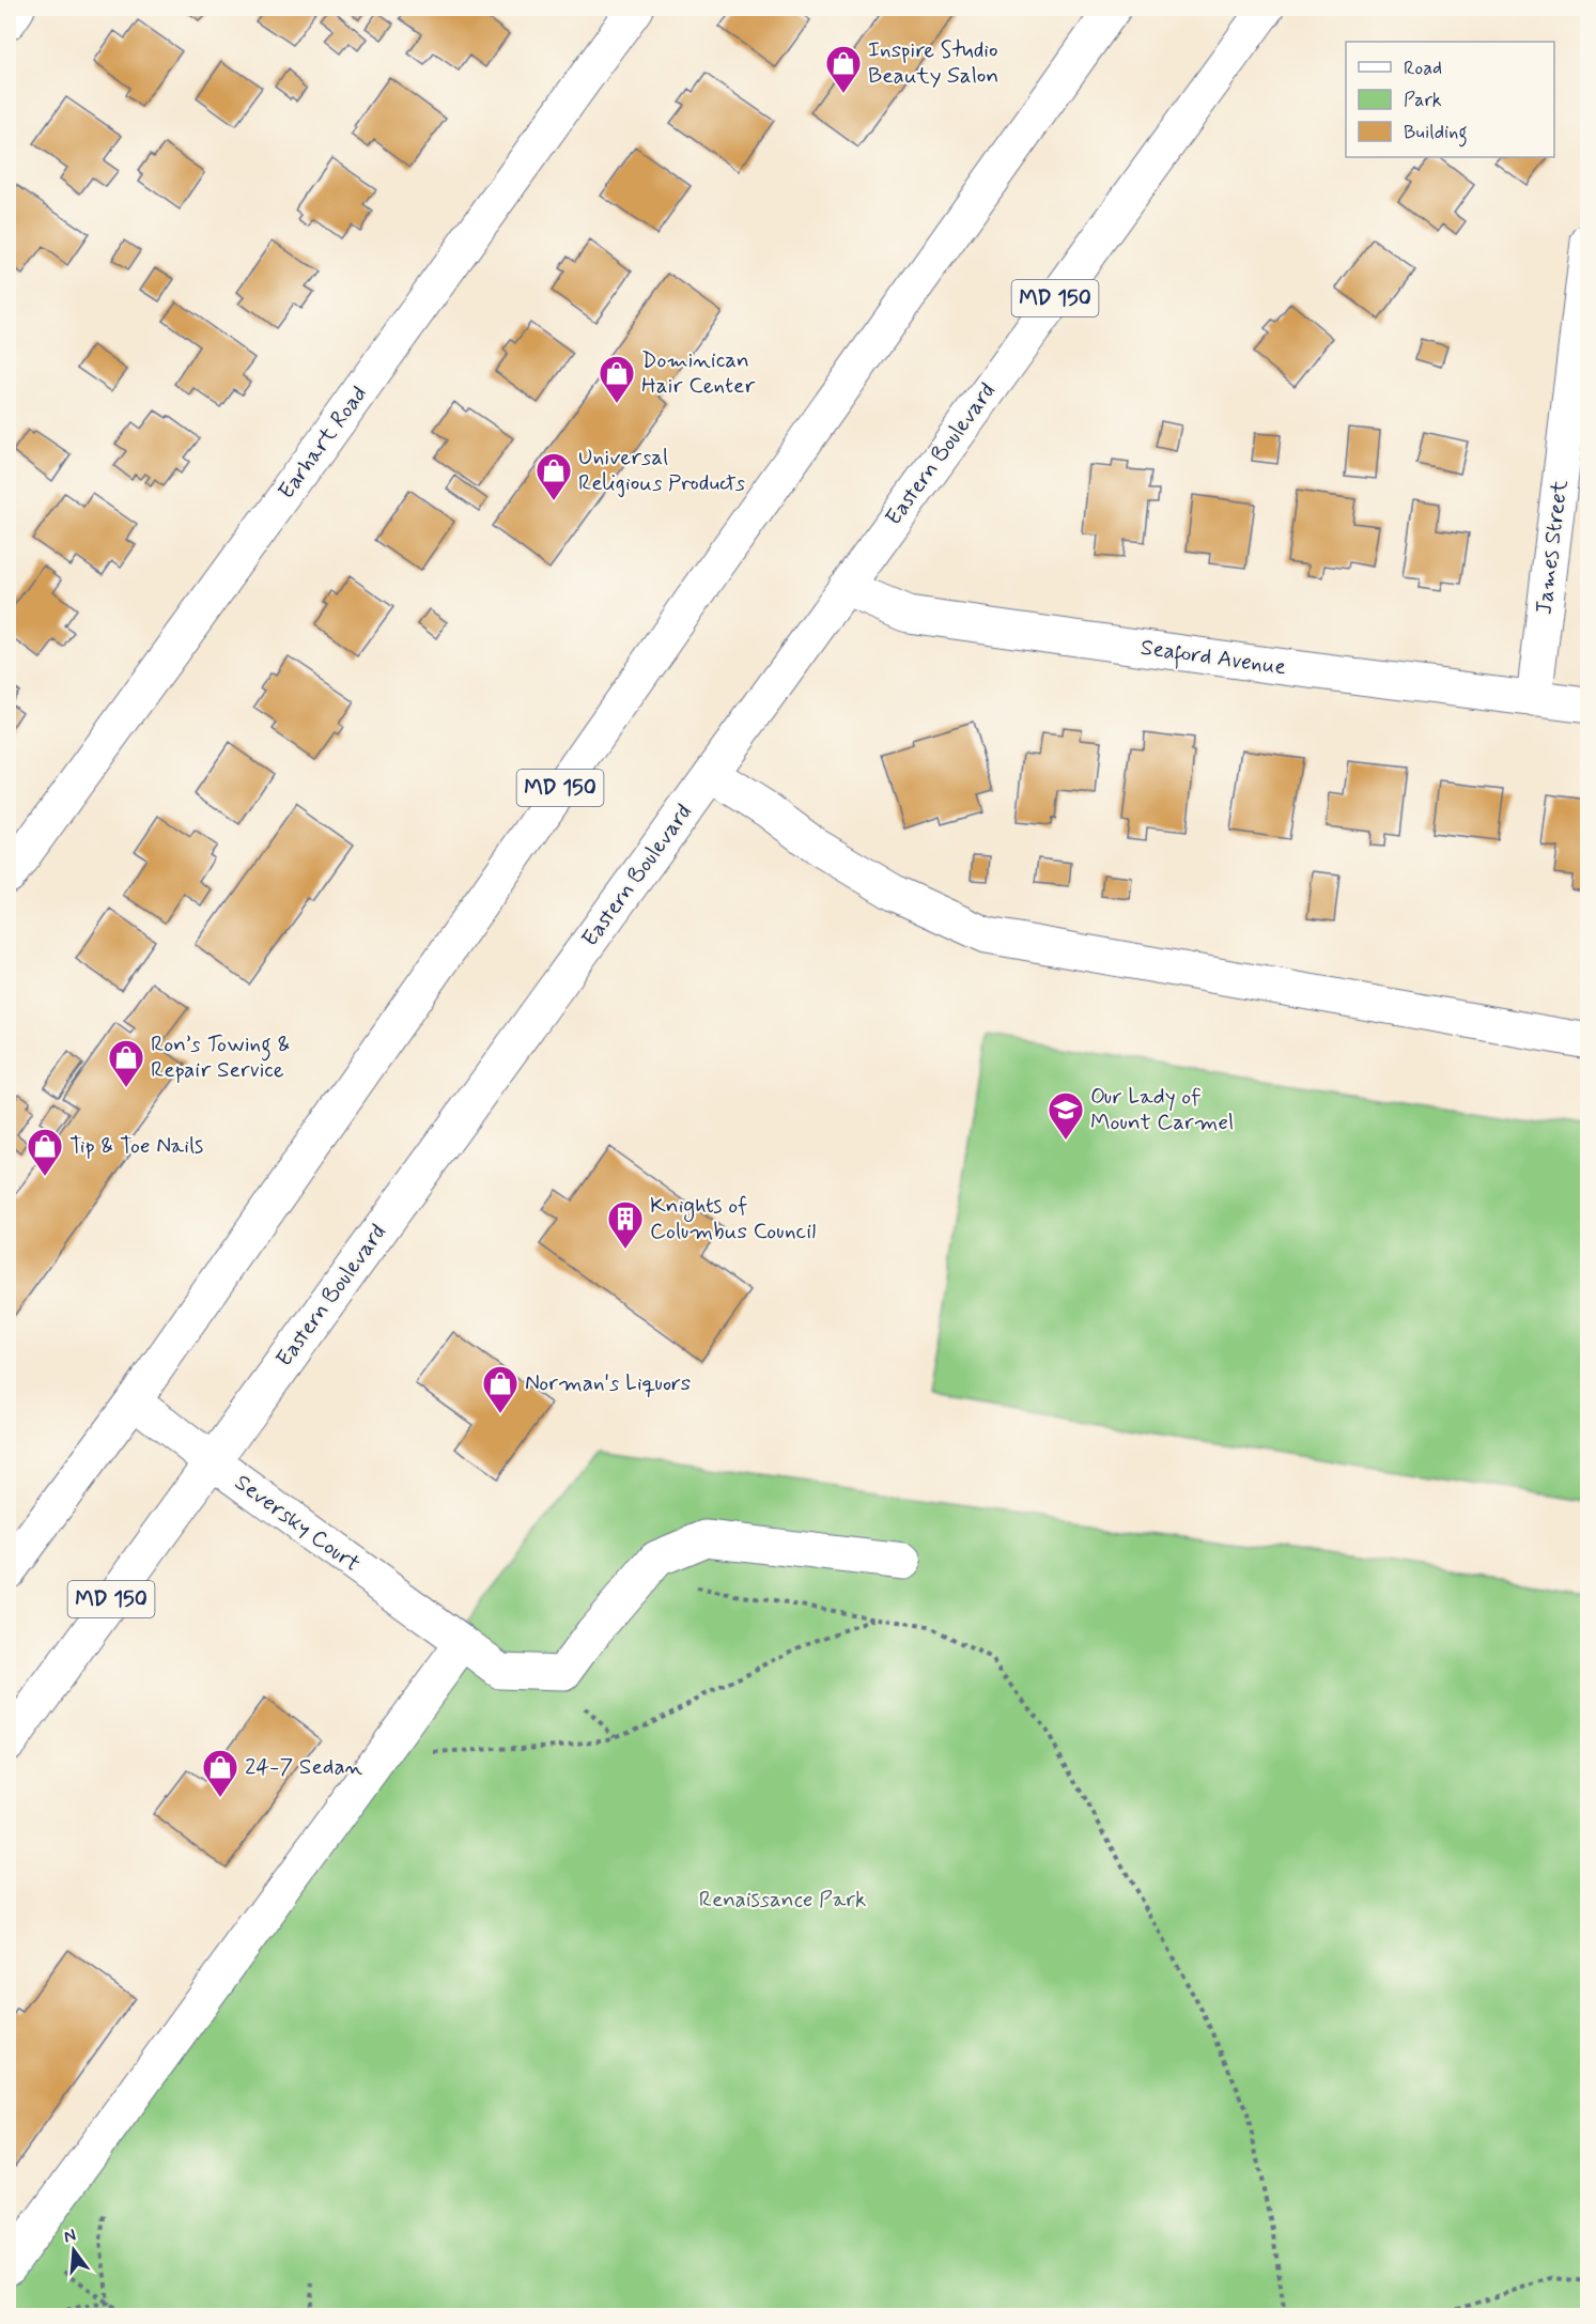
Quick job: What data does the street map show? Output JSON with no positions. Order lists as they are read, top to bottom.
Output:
{
  "streets": {
    "main road": [
      "MD 150",
      "Earhart Road",
      "Eastern Boulevard",
      "James Street",
      "Seaford Avenue",
      "Seversky Court"
    ]
  },
  "crossings": [
    ["MD 150", "Seversky Court"],
    ["Eastern Boulevard", "Seaford Avenue"],
    ["Eastern Boulevard", "Seversky Court"],
    ["James Street", "Seaford Avenue"]
  ],
  "parks": ["Renaissance Park"],
  "places": {
    "shop": [
      "Inspire Studio Beauty Salon",
      "Dominican Hair Center",
      "Universal Religious Products",
      "Ron’s Towing & Repair Service",
      "Tip & Toe Nails",
      "Norman's Liquors",
      "24-7 Sedan"
    ],
    "school or university": ["Our Lady of Mount Carmel"],
    "building": ["Knights of Columbus Council"]
  },
  "legend": ["Road", "Park", "Building"],
  "north": "top"
}
